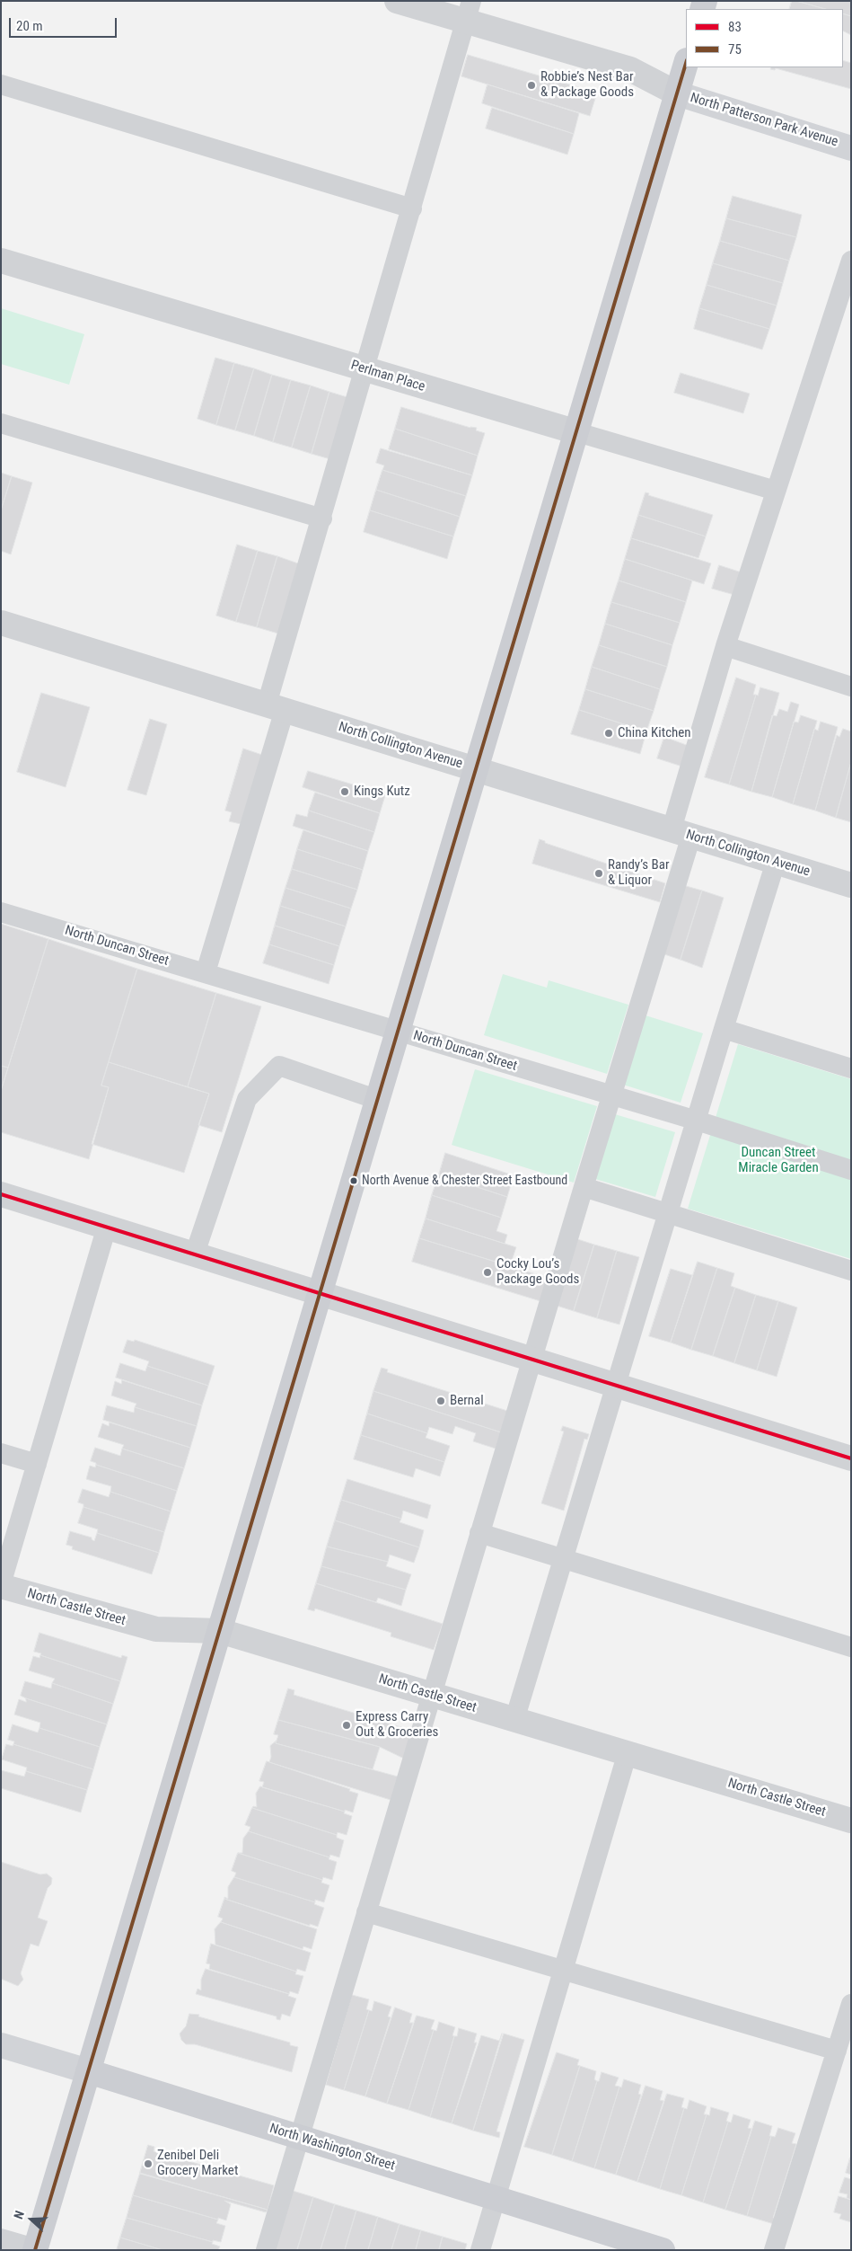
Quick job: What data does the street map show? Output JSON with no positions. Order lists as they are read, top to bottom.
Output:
{
  "streets": {
    "main road": ["North Washington Street"],
    "street": [
      "North Patterson Park Avenue",
      "Perlman Place",
      "North Collington Avenue",
      "North Castle Street"
    ],
    "lane": ["North Duncan Street"]
  },
  "parks": ["Duncan Street Miracle Garden"],
  "places": [
    "Robbie’s Nest Bar & Package Goods",
    "China Kitchen",
    "Kings Kutz",
    "Randy’s Bar & Liquor",
    "North Avenue & Chester Street Eastbound",
    "Cocky Lou’s Package Goods",
    "Bernal",
    "Express Carry Out & Groceries",
    "Zenibel Deli Grocery Market"
  ],
  "lines": ["transit line 75", "transit line 83"],
  "legend": ["83", "75"],
  "scale_bar": "20 m",
  "north": "left"
}
